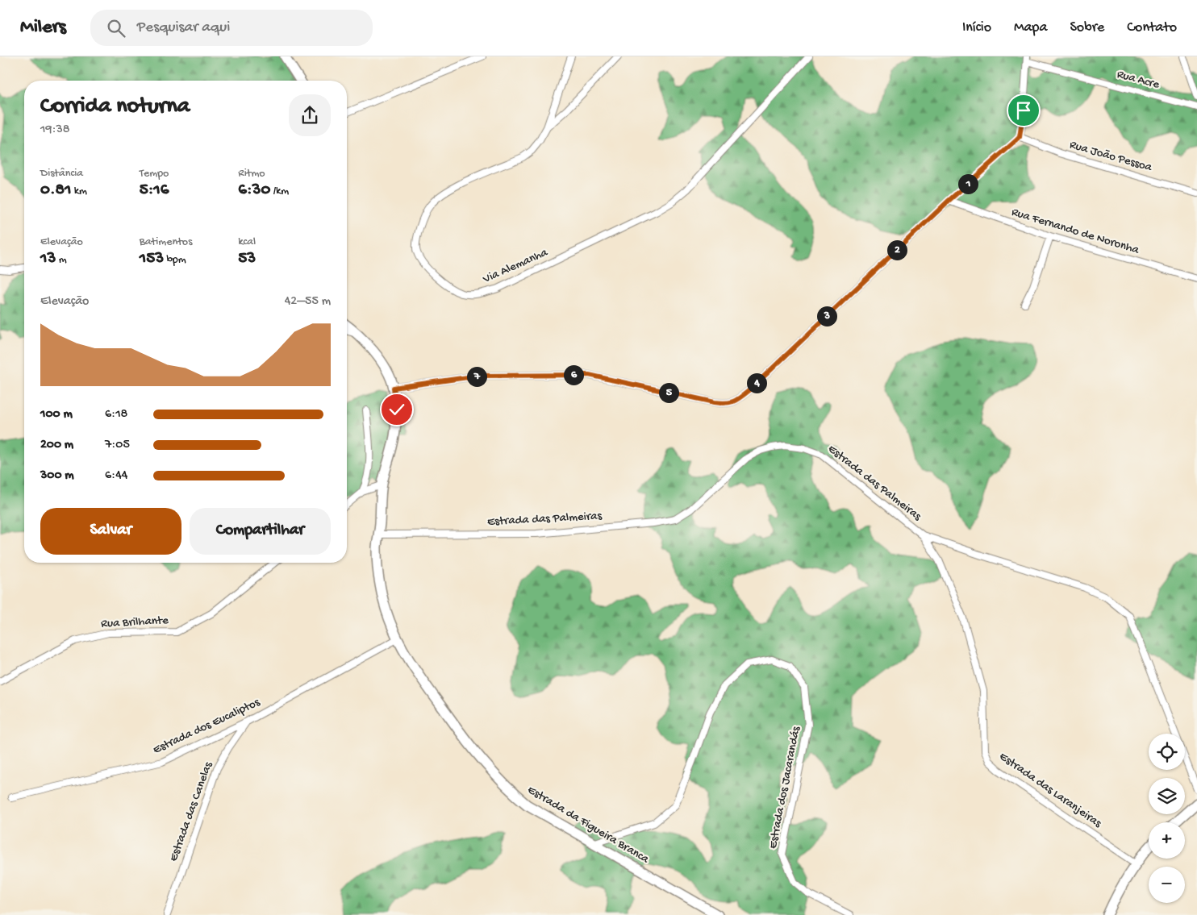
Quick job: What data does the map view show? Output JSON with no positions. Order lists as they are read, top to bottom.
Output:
{
  "streets": {
    "main road": ["Estrada da Figueira Branca"],
    "street": [
      "Rua Acre",
      "Rua João Pessoa",
      "Rua Fernando de Noronha",
      "Via Alemanha",
      "Estrada das Palmeiras",
      "Rua Brilhante",
      "Estrada dos Eucaliptos",
      "Estrada dos Jacarandás",
      "Estrada das Laranjeiras",
      "Estrada das Canelas"
    ]
  },
  "crossings": [
    ["Estrada das Palmeiras", "Estrada das Laranjeiras"],
    ["Estrada das Palmeiras", "Estrada da Figueira Branca"],
    ["Estrada dos Eucaliptos", "Estrada das Canelas"],
    ["Estrada dos Eucaliptos", "Estrada da Figueira Branca"],
    ["Estrada dos Jacarandás", "Estrada da Figueira Branca"]
  ],
  "page": {
    "header": "Milers",
    "search": "Pesquisar aqui",
    "nav": [
      "Início",
      "Mapa",
      "Sobre",
      "Contato"
    ],
    "heading": ["Corrida noturna", "19:38"],
    "stats": [
      ["Distância", "0.81 km"],
      ["Tempo", "5:16"],
      ["Ritmo", "6:30 /km"],
      ["Elevação", "13 m"],
      ["Batimentos", "153 bpm"],
      ["kcal", "53"]
    ],
    "pins": [
      "1",
      "2",
      "3",
      "6",
      "7",
      "4",
      "5"
    ],
    "chart": ["Elevação", "42–55 m"],
    "list": [
      {
        "name": "100 m",
        "note": "6:18"
      },
      {
        "name": "200 m",
        "note": "7:05"
      },
      {
        "name": "300 m",
        "note": "6:44"
      }
    ],
    "buttons": ["Salvar", "Compartilhar"],
    "map_buttons": ["+", "−"]
  }
}
